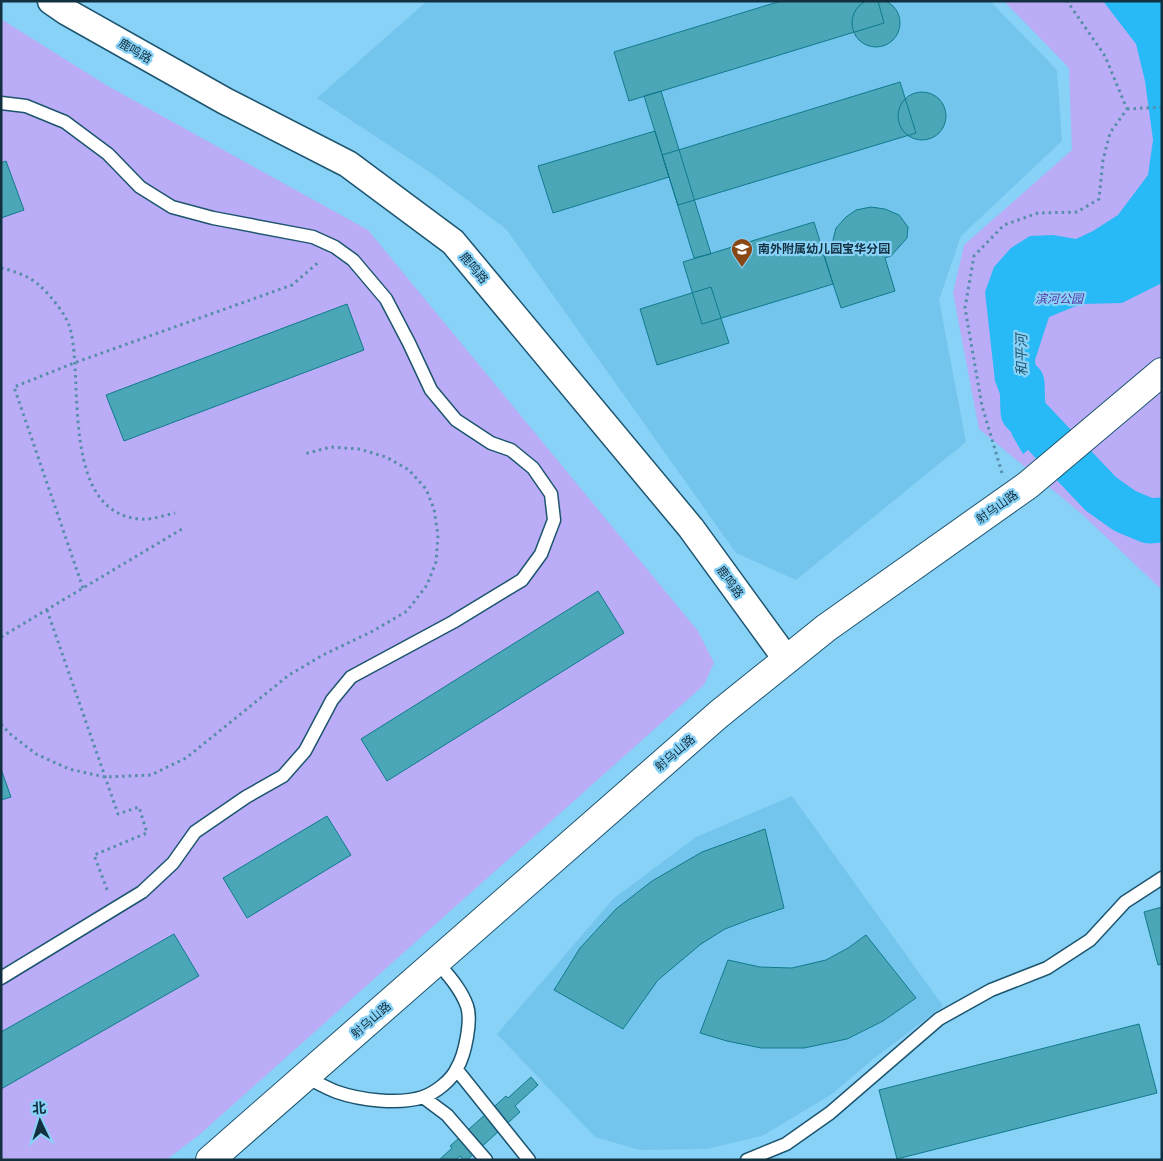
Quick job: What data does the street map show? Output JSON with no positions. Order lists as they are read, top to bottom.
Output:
{
  "streets": {
    "street": ["鹿鸣路", "射乌山路"]
  },
  "crossings": [
    ["鹿鸣路", "射乌山路"]
  ],
  "water": ["和平河"],
  "parks": ["滨河公园"],
  "places": {
    "school or university": ["南外附属幼儿园宝华分园"]
  },
  "north": "top"
}
